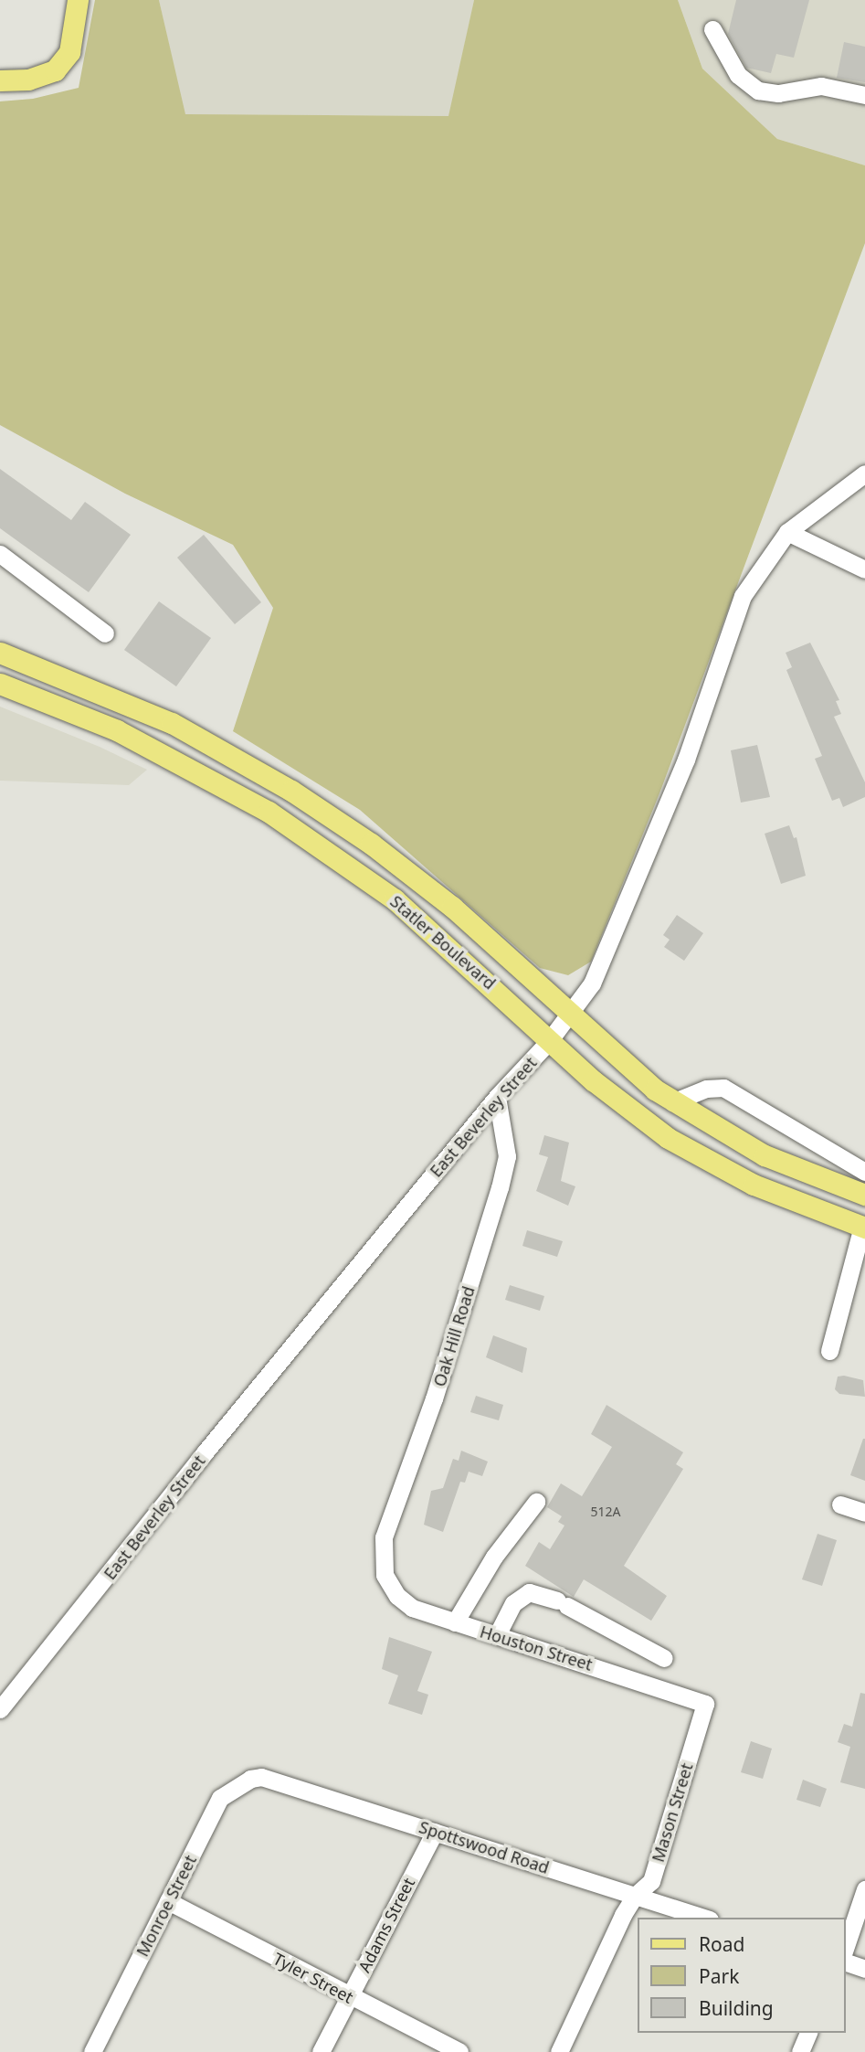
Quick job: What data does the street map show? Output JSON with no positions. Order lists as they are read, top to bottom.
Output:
{
  "streets": {
    "main road": ["Statler Boulevard"],
    "street": [
      "East Beverley Street",
      "Oak Hill Road",
      "Houston Street",
      "Mason Street",
      "Spottswood Road",
      "Monroe Street",
      "Adams Street",
      "Tyler Street"
    ]
  },
  "crossings": [
    ["Statler Boulevard", "East Beverley Street"],
    ["East Beverley Street", "Oak Hill Road"],
    ["Oak Hill Road", "Houston Street"],
    ["Houston Street", "Mason Street"],
    ["Mason Street", "Spottswood Road"],
    ["Spottswood Road", "Monroe Street"],
    ["Spottswood Road", "Adams Street"],
    ["Monroe Street", "Tyler Street"],
    ["Adams Street", "Tyler Street"]
  ],
  "house_numbers": ["512A"],
  "legend": ["Road", "Park", "Building"]
}
